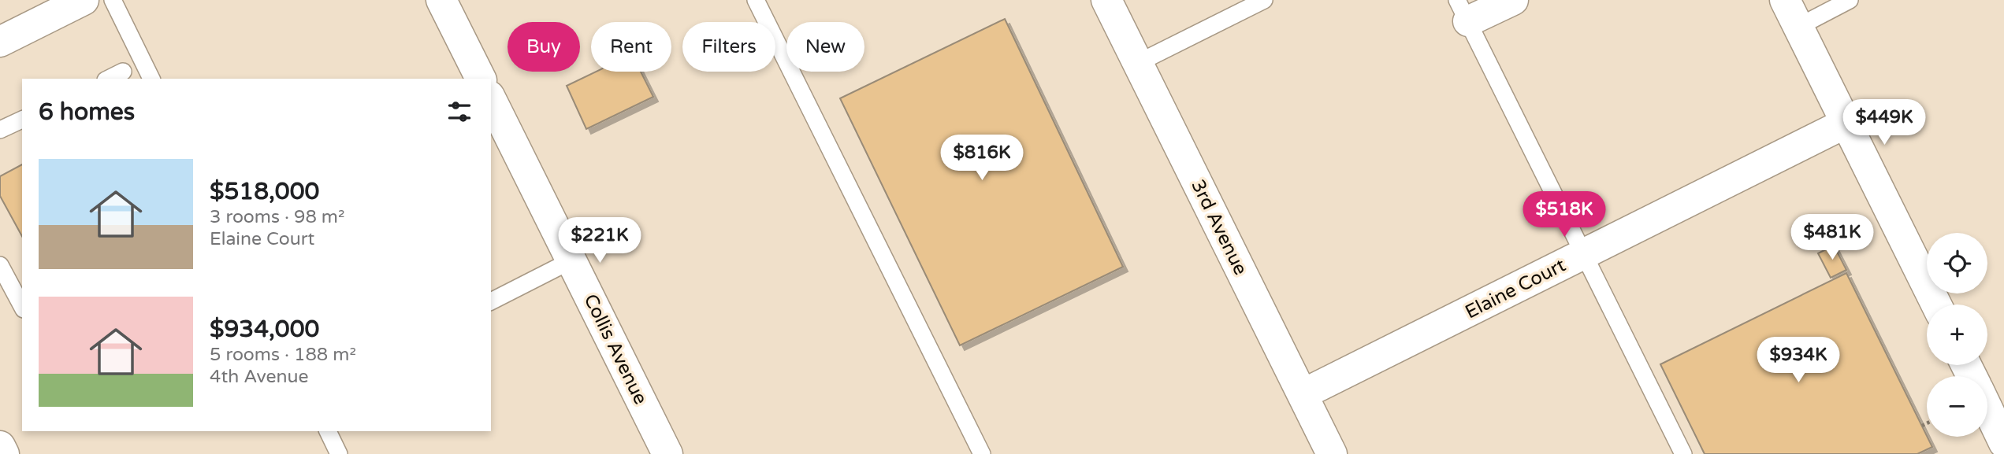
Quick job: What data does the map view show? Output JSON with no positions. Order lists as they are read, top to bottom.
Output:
{
  "streets": {
    "street": ["3rd Avenue", "Elaine Court", "Collis Avenue"]
  },
  "crossings": [
    ["3rd Avenue", "Elaine Court"]
  ],
  "page": {
    "chip": [
      "Buy",
      "Rent",
      "Filters",
      "New"
    ],
    "heading": "6 homes",
    "price": [
      "$449K",
      "$816K",
      "$518K",
      "$481K",
      "$221K",
      "$934K"
    ],
    "list": [
      {
        "name": "$518,000",
        "note": "3 rooms · 98 m² · Elaine Court"
      },
      {
        "name": "$934,000",
        "note": "5 rooms · 188 m² · 4th Avenue"
      }
    ],
    "map_buttons": ["+", "−"]
  }
}
